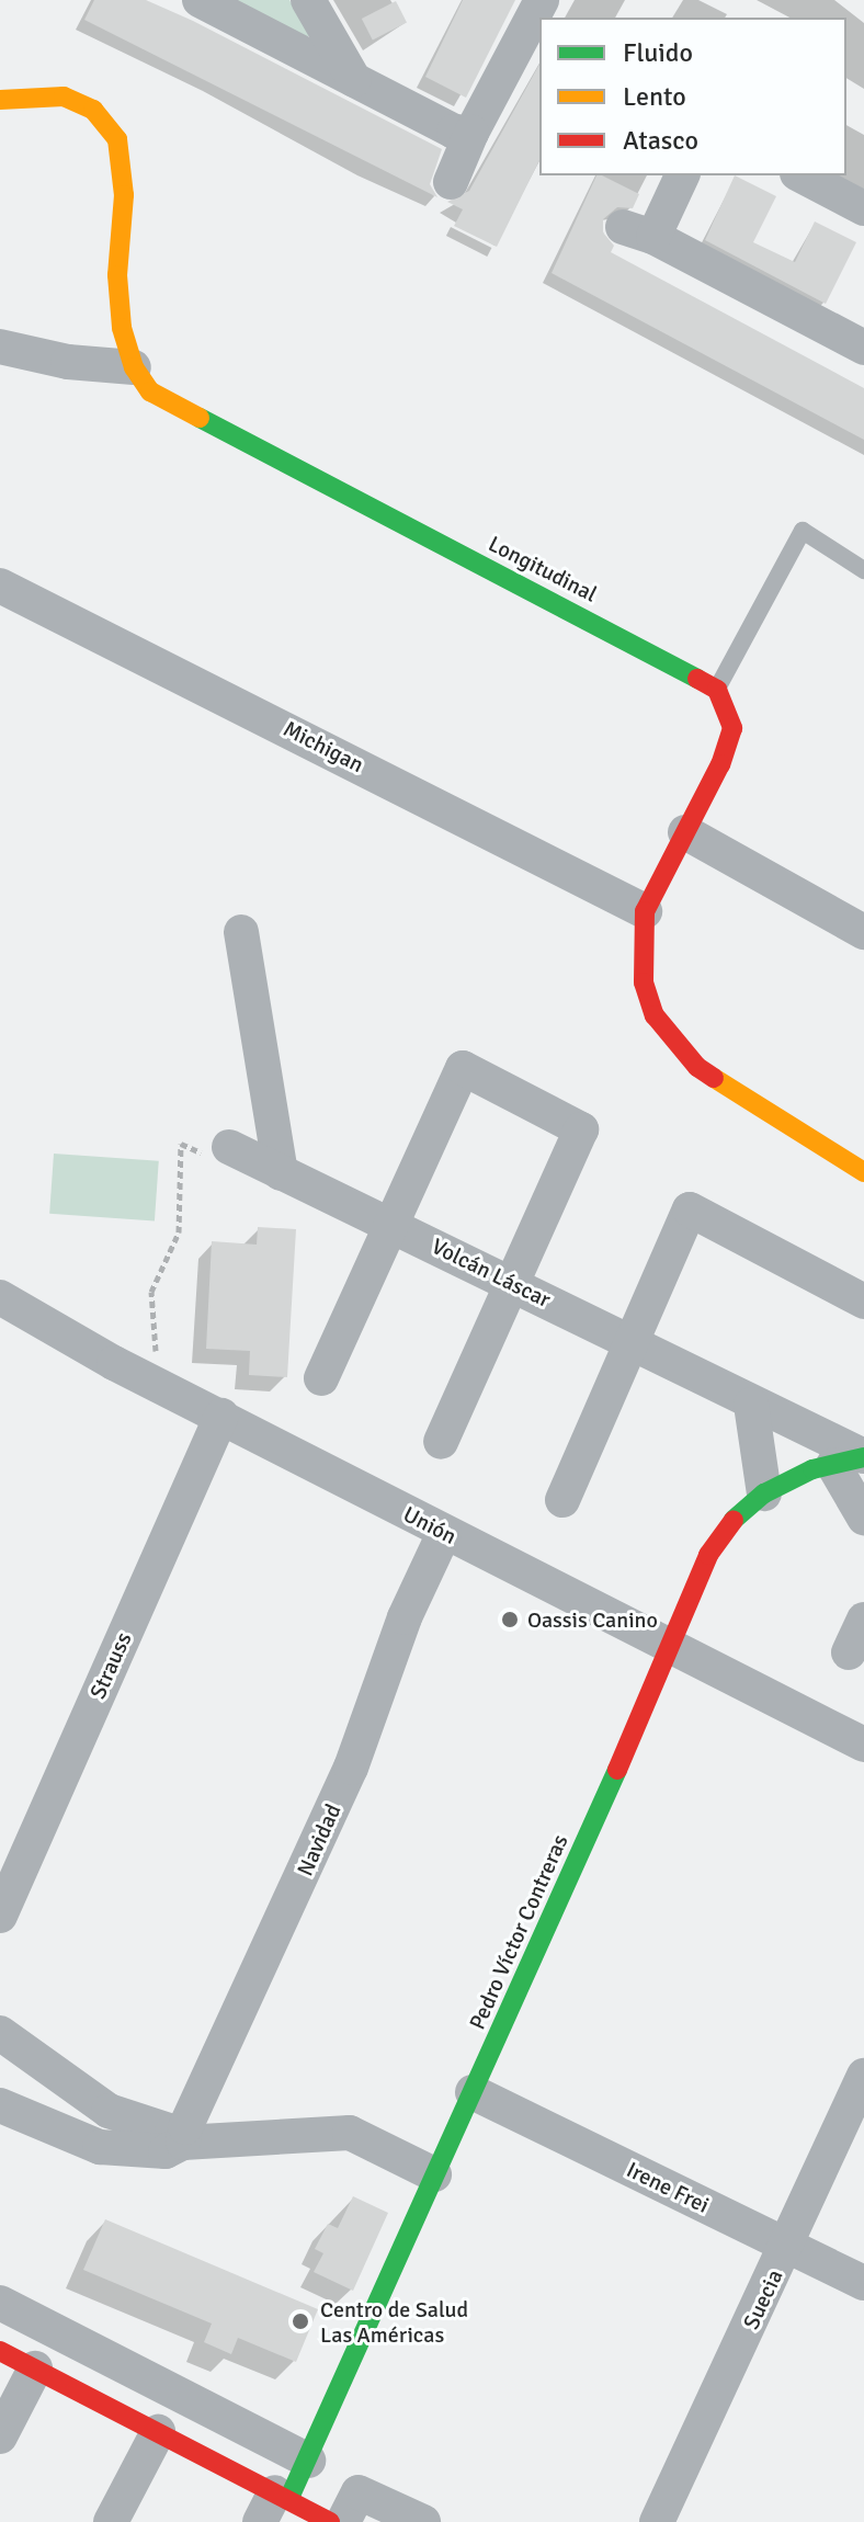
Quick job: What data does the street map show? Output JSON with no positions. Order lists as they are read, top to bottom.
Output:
{
  "streets": {
    "street": [
      "Longitudinal",
      "Michigan",
      "Volcán Láscar",
      "Unión",
      "Strauss",
      "Navidad",
      "Pedro Víctor Contreras",
      "Irene Frei",
      "Suecia"
    ]
  },
  "crossings": [
    ["Volcán Láscar", "Pedro Víctor Contreras"],
    ["Unión", "Strauss"],
    ["Unión", "Navidad"],
    ["Unión", "Pedro Víctor Contreras"],
    ["Pedro Víctor Contreras", "Irene Frei"],
    ["Irene Frei", "Suecia"]
  ],
  "places": ["Oassis Canino", "Centro de Salud Las Américas"],
  "legend": ["Fluido", "Lento", "Atasco"]
}
